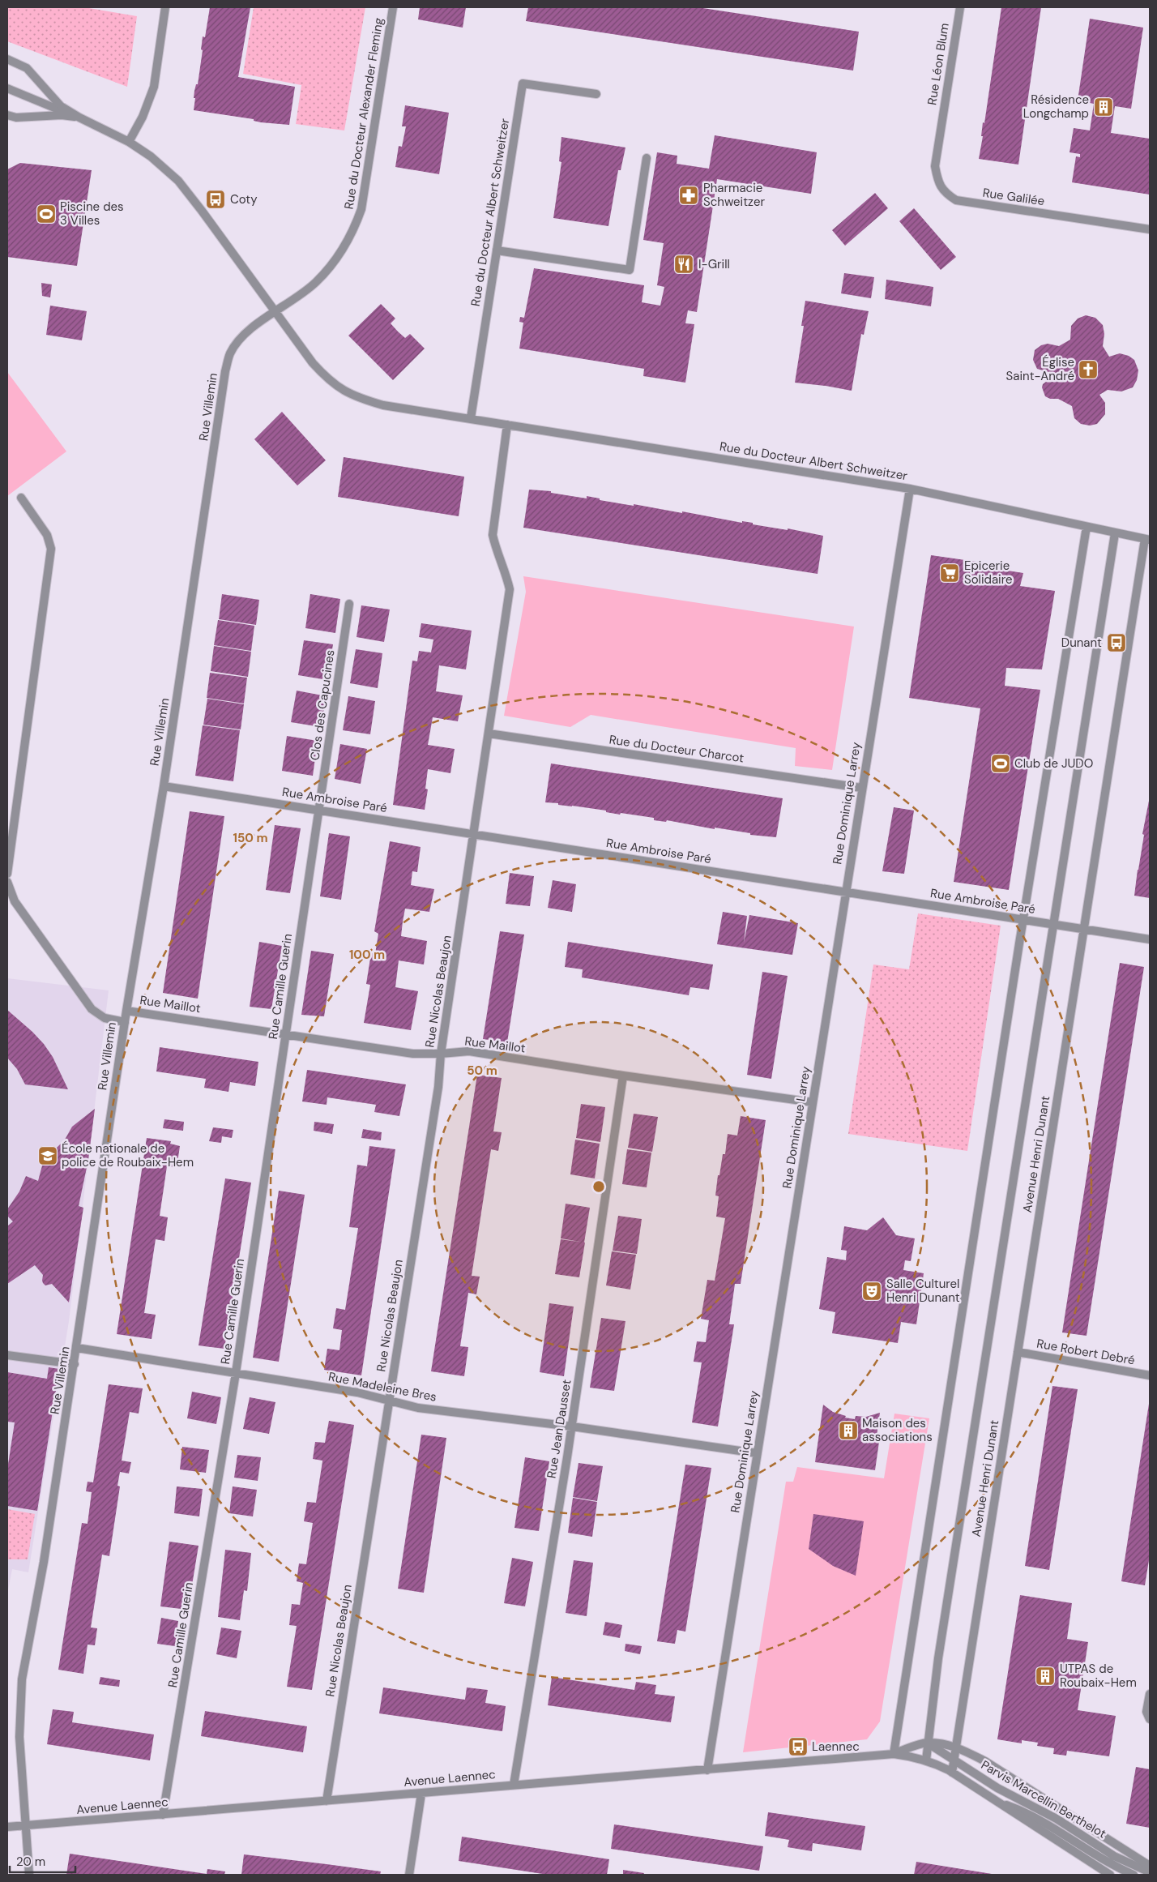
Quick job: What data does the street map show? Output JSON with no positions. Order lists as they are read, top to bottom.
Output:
{
  "streets": {
    "street": [
      "Rue Léon Blum",
      "Rue du Docteur Alexander Fleming",
      "Rue Galilée",
      "Rue du Docteur Albert Schweitzer",
      "Rue Villemin",
      "Clos des Capucines",
      "Rue du Docteur Charcot",
      "Rue Ambroise Paré",
      "Rue Dominique Larrey",
      "Rue Camille Guerin",
      "Rue Nicolas Beaujon",
      "Rue Maillot",
      "Avenue Henri Dunant",
      "Rue Robert Debré",
      "Rue Madeleine Bres",
      "Rue Jean Dausset",
      "Avenue Laennec",
      "Parvis Marcellin Berthelot"
    ]
  },
  "crossings": [
    ["Rue Léon Blum", "Rue Galilée"],
    ["Rue du Docteur Alexander Fleming", "Rue du Docteur Albert Schweitzer"],
    ["Rue du Docteur Alexander Fleming", "Rue Villemin"],
    ["Rue du Docteur Albert Schweitzer", "Rue Villemin"],
    ["Rue du Docteur Albert Schweitzer", "Rue Dominique Larrey"],
    ["Rue du Docteur Albert Schweitzer", "Avenue Henri Dunant"],
    ["Rue Villemin", "Rue Ambroise Paré"],
    ["Rue Villemin", "Rue Maillot"],
    ["Rue Villemin", "Rue Madeleine Bres"],
    ["Rue Villemin", "Avenue Laennec"],
    ["Clos des Capucines", "Rue Ambroise Paré"],
    ["Clos des Capucines", "Rue Camille Guerin"],
    ["Rue du Docteur Charcot", "Rue Dominique Larrey"],
    ["Rue Ambroise Paré", "Rue Dominique Larrey"],
    ["Rue Ambroise Paré", "Rue Camille Guerin"],
    ["Rue Ambroise Paré", "Rue Nicolas Beaujon"],
    ["Rue Ambroise Paré", "Avenue Henri Dunant"],
    ["Rue Dominique Larrey", "Rue Maillot"],
    ["Rue Dominique Larrey", "Rue Madeleine Bres"],
    ["Rue Dominique Larrey", "Avenue Laennec"],
    ["Rue Camille Guerin", "Rue Maillot"],
    ["Rue Camille Guerin", "Rue Madeleine Bres"],
    ["Rue Camille Guerin", "Avenue Laennec"],
    ["Rue Nicolas Beaujon", "Rue Maillot"],
    ["Rue Nicolas Beaujon", "Rue Madeleine Bres"],
    ["Rue Nicolas Beaujon", "Avenue Laennec"],
    ["Rue Maillot", "Rue Jean Dausset"],
    ["Avenue Henri Dunant", "Rue Robert Debré"],
    ["Avenue Henri Dunant", "Parvis Marcellin Berthelot"],
    ["Rue Madeleine Bres", "Rue Jean Dausset"],
    ["Rue Jean Dausset", "Avenue Laennec"],
    ["Avenue Laennec", "Parvis Marcellin Berthelot"]
  ],
  "places": {
    "building": ["Résidence Longchamp", "Maison des associations", "UTPAS de Roubaix-Hem"],
    "pharmacy": ["Pharmacie Schweitzer"],
    "bus stop": ["Coty", "Dunant", "Laennec"],
    "sports": ["Piscine des 3 Villes", "Club de JUDO"],
    "restaurant": ["I-Grill"],
    "church": ["Église Saint-André"],
    "supermarket": ["Epicerie Solidaire"],
    "school or university": ["École nationale de police de Roubaix-Hem"],
    "theatre": ["Salle Culturel Henri Dunant"]
  },
  "scale_bar": "20 m",
  "rings": ["150 m", "100 m", "50 m"]
}
